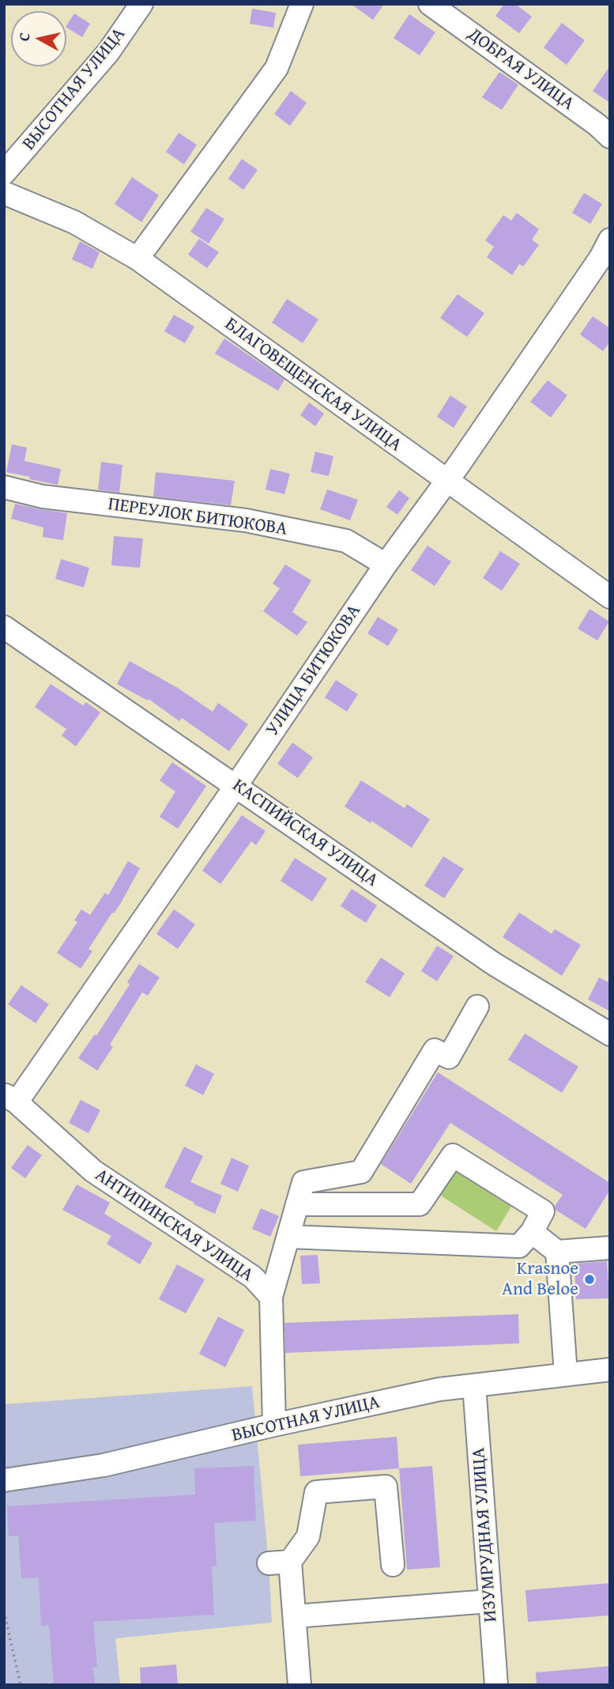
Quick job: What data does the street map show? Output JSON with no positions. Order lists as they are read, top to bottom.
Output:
{
  "streets": {
    "street": [
      "ДОБРАЯ УЛИЦА",
      "ВЫСОТНАЯ УЛИЦА",
      "БЛАГОВЕЩЕНСКАЯ УЛИЦА",
      "ПЕРЕУЛОК БИТЮКОВА",
      "УЛИЦА БИТЮКОВА",
      "КАСПИЙСКАЯ УЛИЦА",
      "АНТИПИНСКАЯ УЛИЦА",
      "ИЗУМРУДНАЯ УЛИЦА"
    ]
  },
  "crossings": [
    ["ВЫСОТНАЯ УЛИЦА", "ИЗУМРУДНАЯ УЛИЦА"],
    ["БЛАГОВЕЩЕНСКАЯ УЛИЦА", "УЛИЦА БИТЮКОВА"],
    ["ПЕРЕУЛОК БИТЮКОВА", "УЛИЦА БИТЮКОВА"],
    ["УЛИЦА БИТЮКОВА", "КАСПИЙСКАЯ УЛИЦА"],
    ["УЛИЦА БИТЮКОВА", "АНТИПИНСКАЯ УЛИЦА"]
  ],
  "places": ["Krasnoe And Beloe"],
  "north": "left"
}
